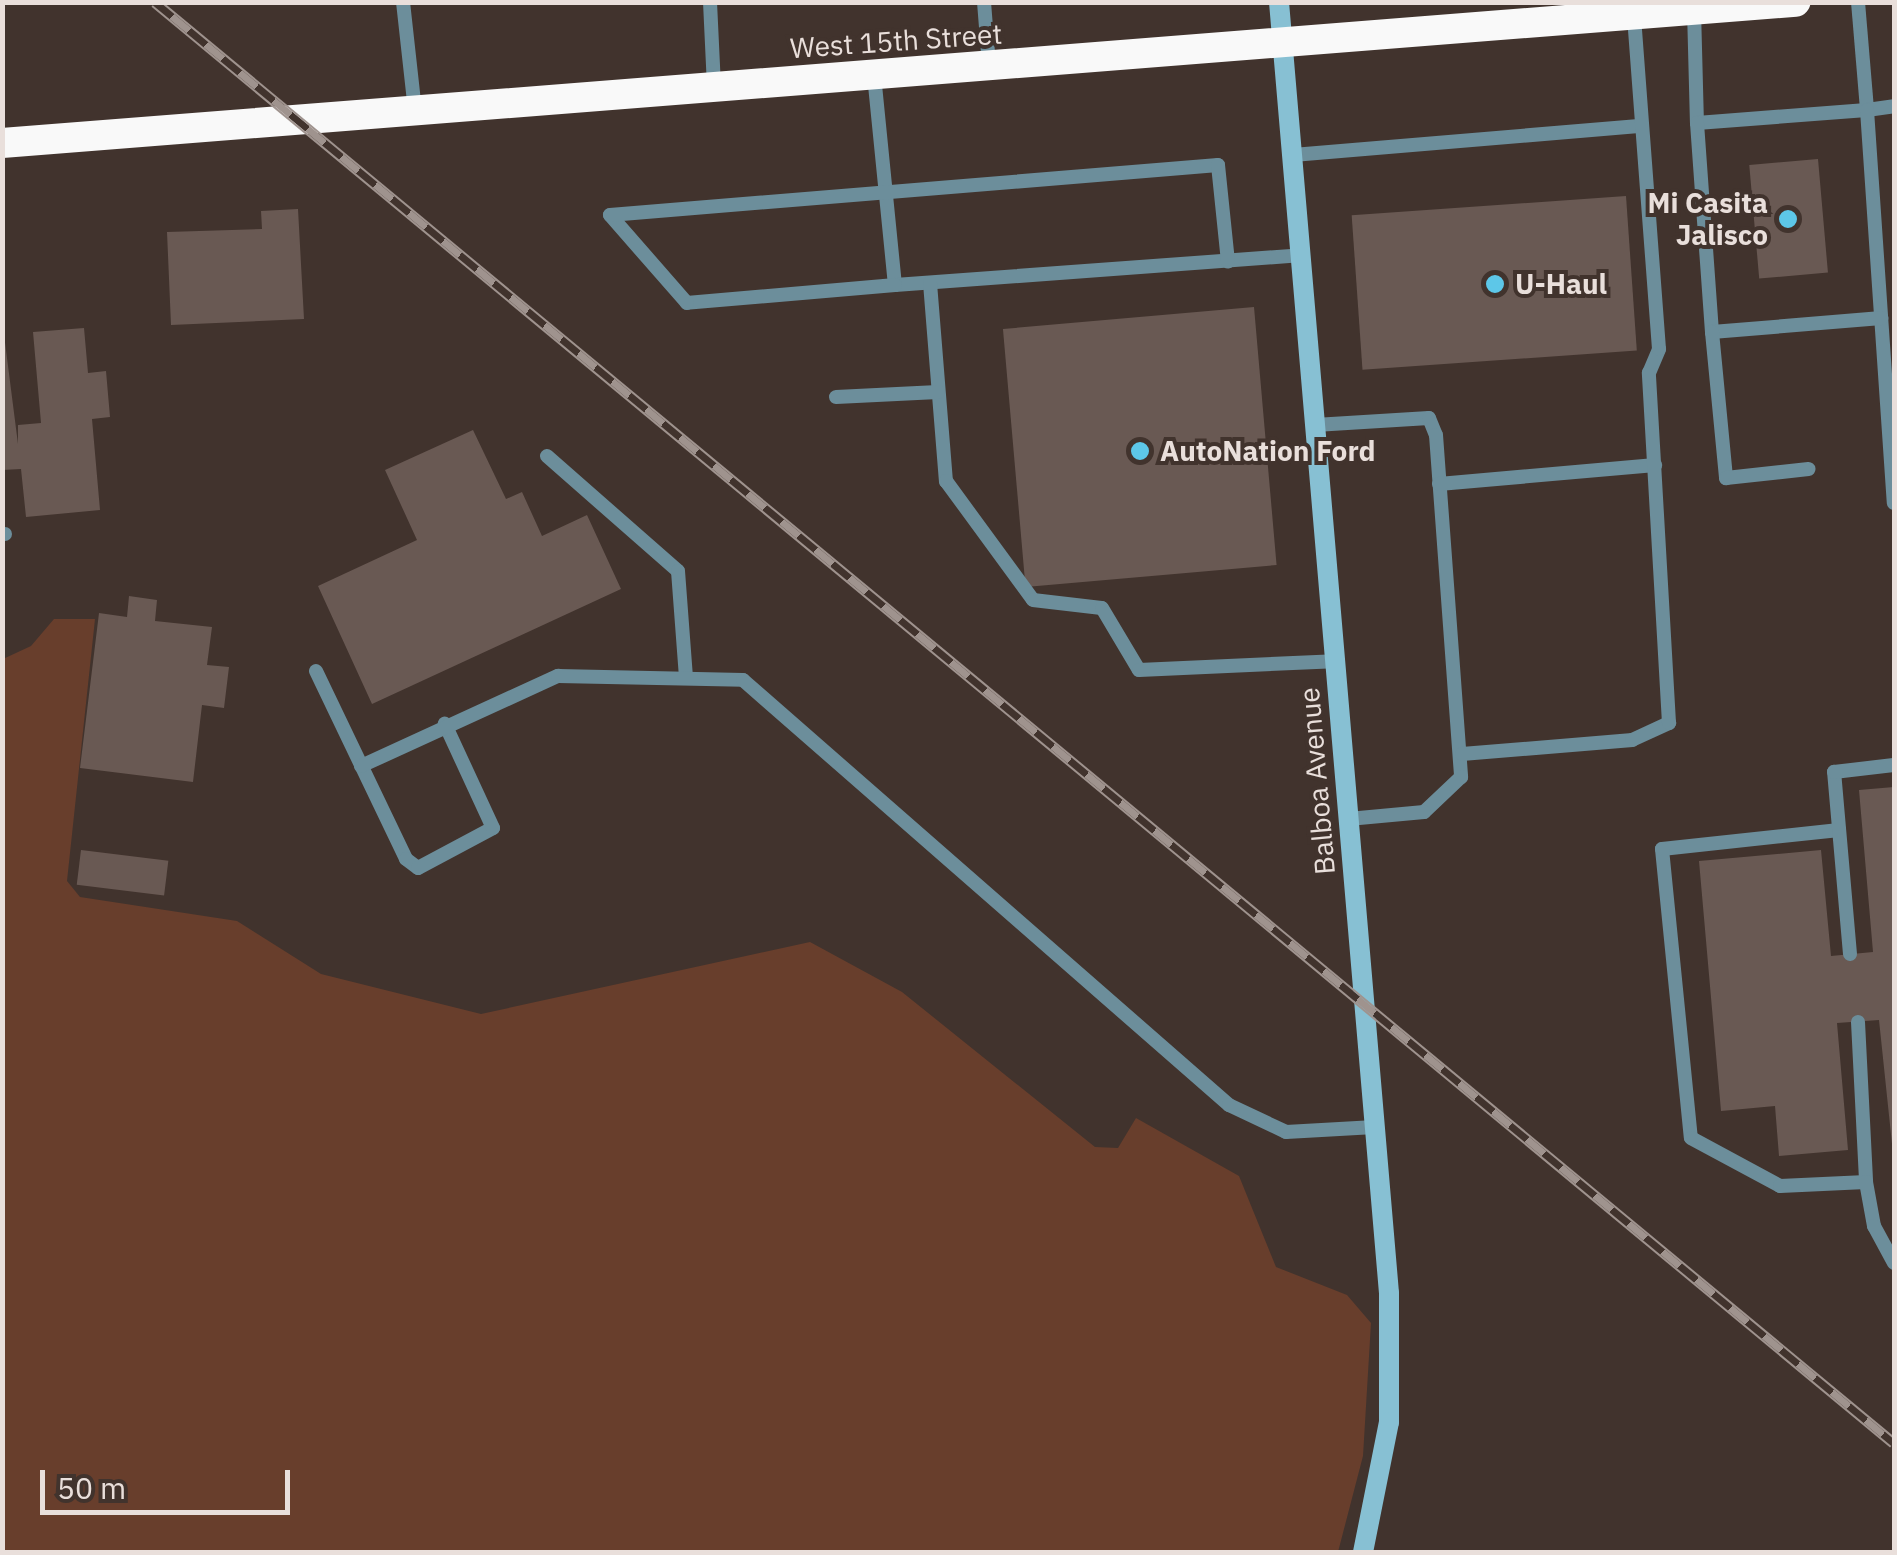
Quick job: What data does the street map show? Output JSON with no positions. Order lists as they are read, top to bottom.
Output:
{
  "streets": {
    "highway": ["West 15th Street"],
    "street": ["Balboa Avenue"]
  },
  "crossings": [
    ["West 15th Street", "Balboa Avenue"]
  ],
  "places": ["Mi Casita Jalisco", "U-Haul", "AutoNation Ford"],
  "scale_bar": "50 m"
}
